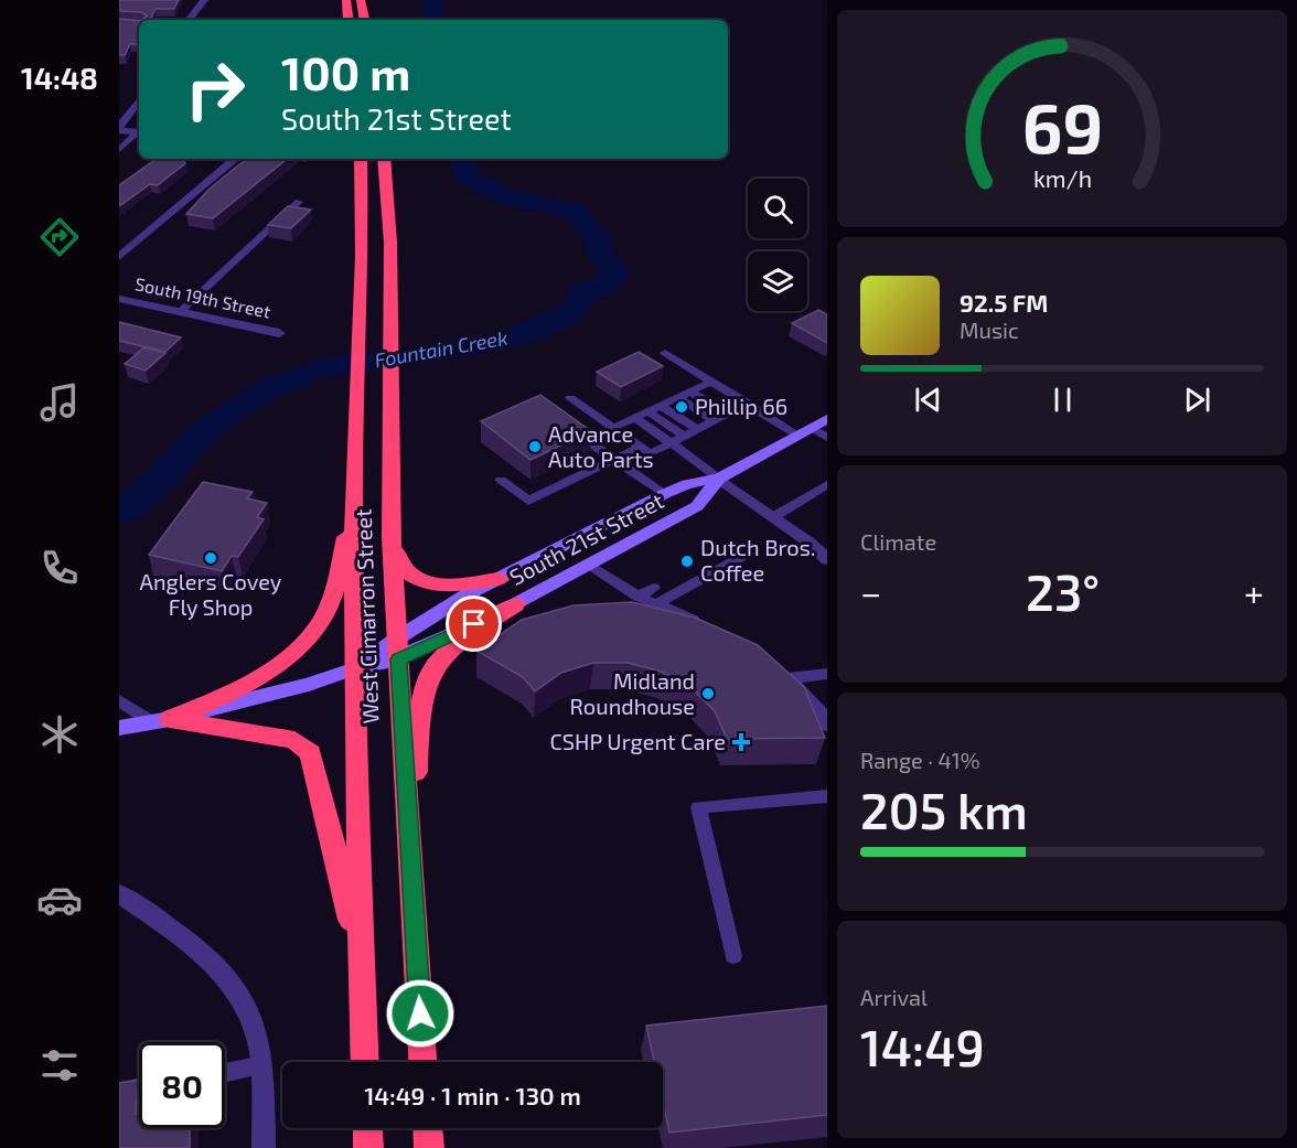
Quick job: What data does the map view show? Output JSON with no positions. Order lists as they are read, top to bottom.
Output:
{
  "streets": {
    "highway": ["West Cimarron Street"],
    "main road": ["South 21st Street"],
    "street": ["South 19th Street"]
  },
  "crossings": [
    ["South 21st Street", "West Cimarron Street"]
  ],
  "water": ["Fountain Creek"],
  "places": {
    "other": [
      "Phillip 66",
      "Advance Auto Parts",
      "Anglers Covey Fly Shop",
      "Dutch Bros. Coffee",
      "Midland Roundhouse"
    ],
    "health": ["CSHP Urgent Care"]
  },
  "page": {
    "tabs": "14:48",
    "turn": ["100 m", "South 21st Street"],
    "song": ["92.5 FM", "Music"],
    "tile": [
      "Climate",
      ["Range · 41%", "205 km"],
      ["Arrival", "14:49"]
    ],
    "heat": ["−", "23°", "+"],
    "limit": "80",
    "trip": "14:49 · 1 min · 130 m",
    "gauge": ["69", "km/h"]
  }
}
